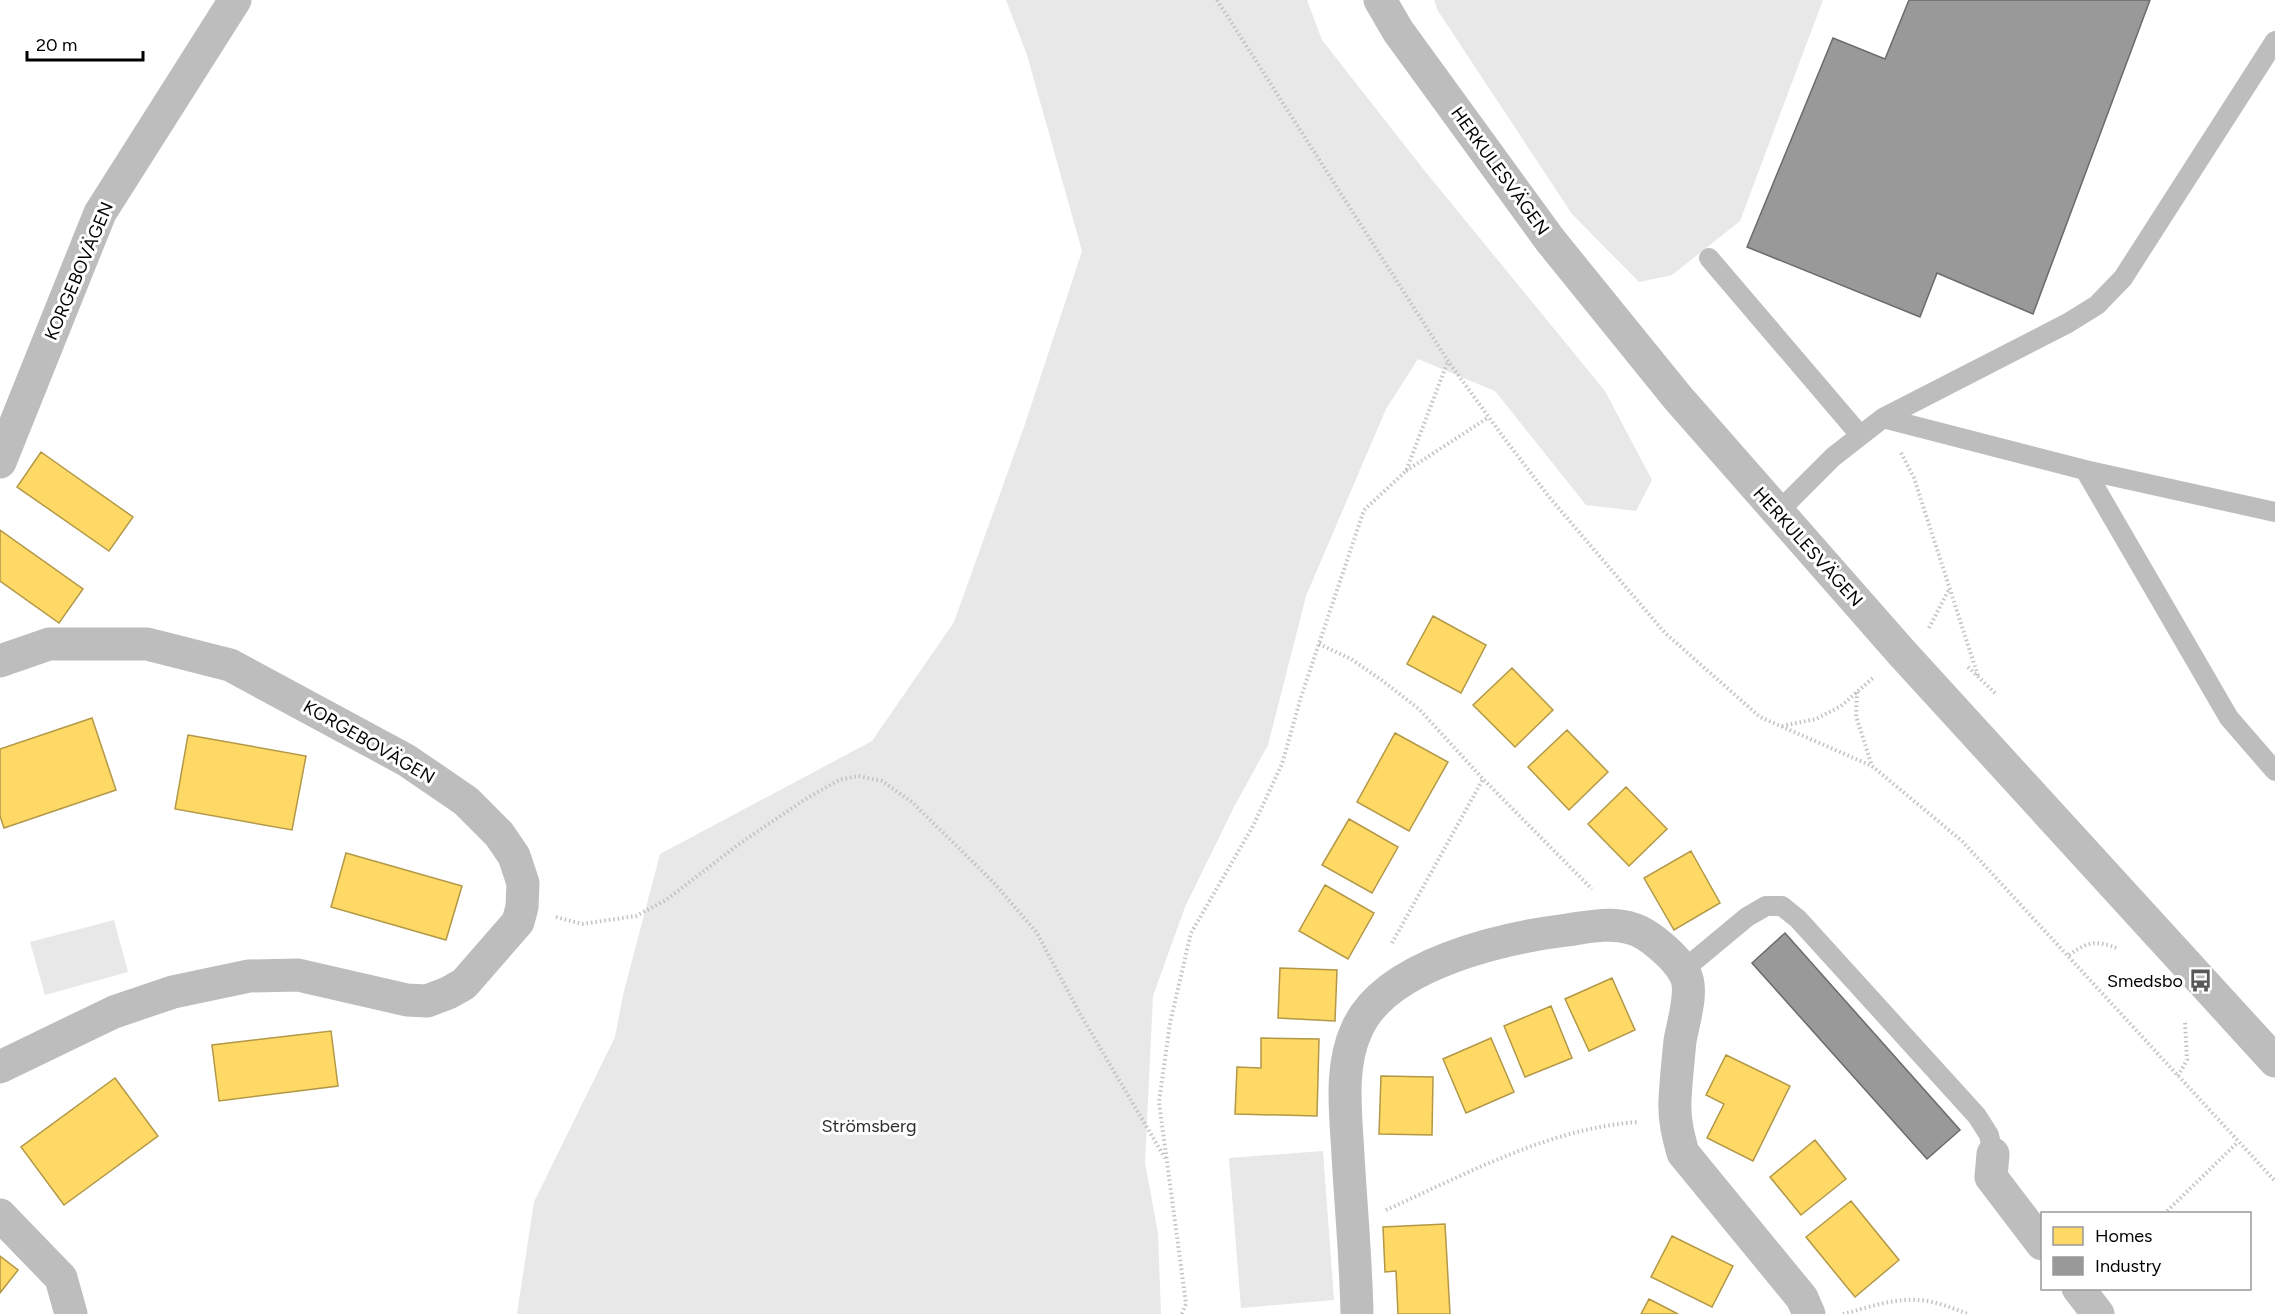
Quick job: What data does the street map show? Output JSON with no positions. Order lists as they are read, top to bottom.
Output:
{
  "streets": {
    "street": ["HERKULESVÄGEN", "KORGEBOVÄGEN"]
  },
  "parks": ["Strömsberg"],
  "places": {
    "bus stop": ["Smedsbo"]
  },
  "legend": ["Homes", "Industry"],
  "scale_bar": "20 m"
}
